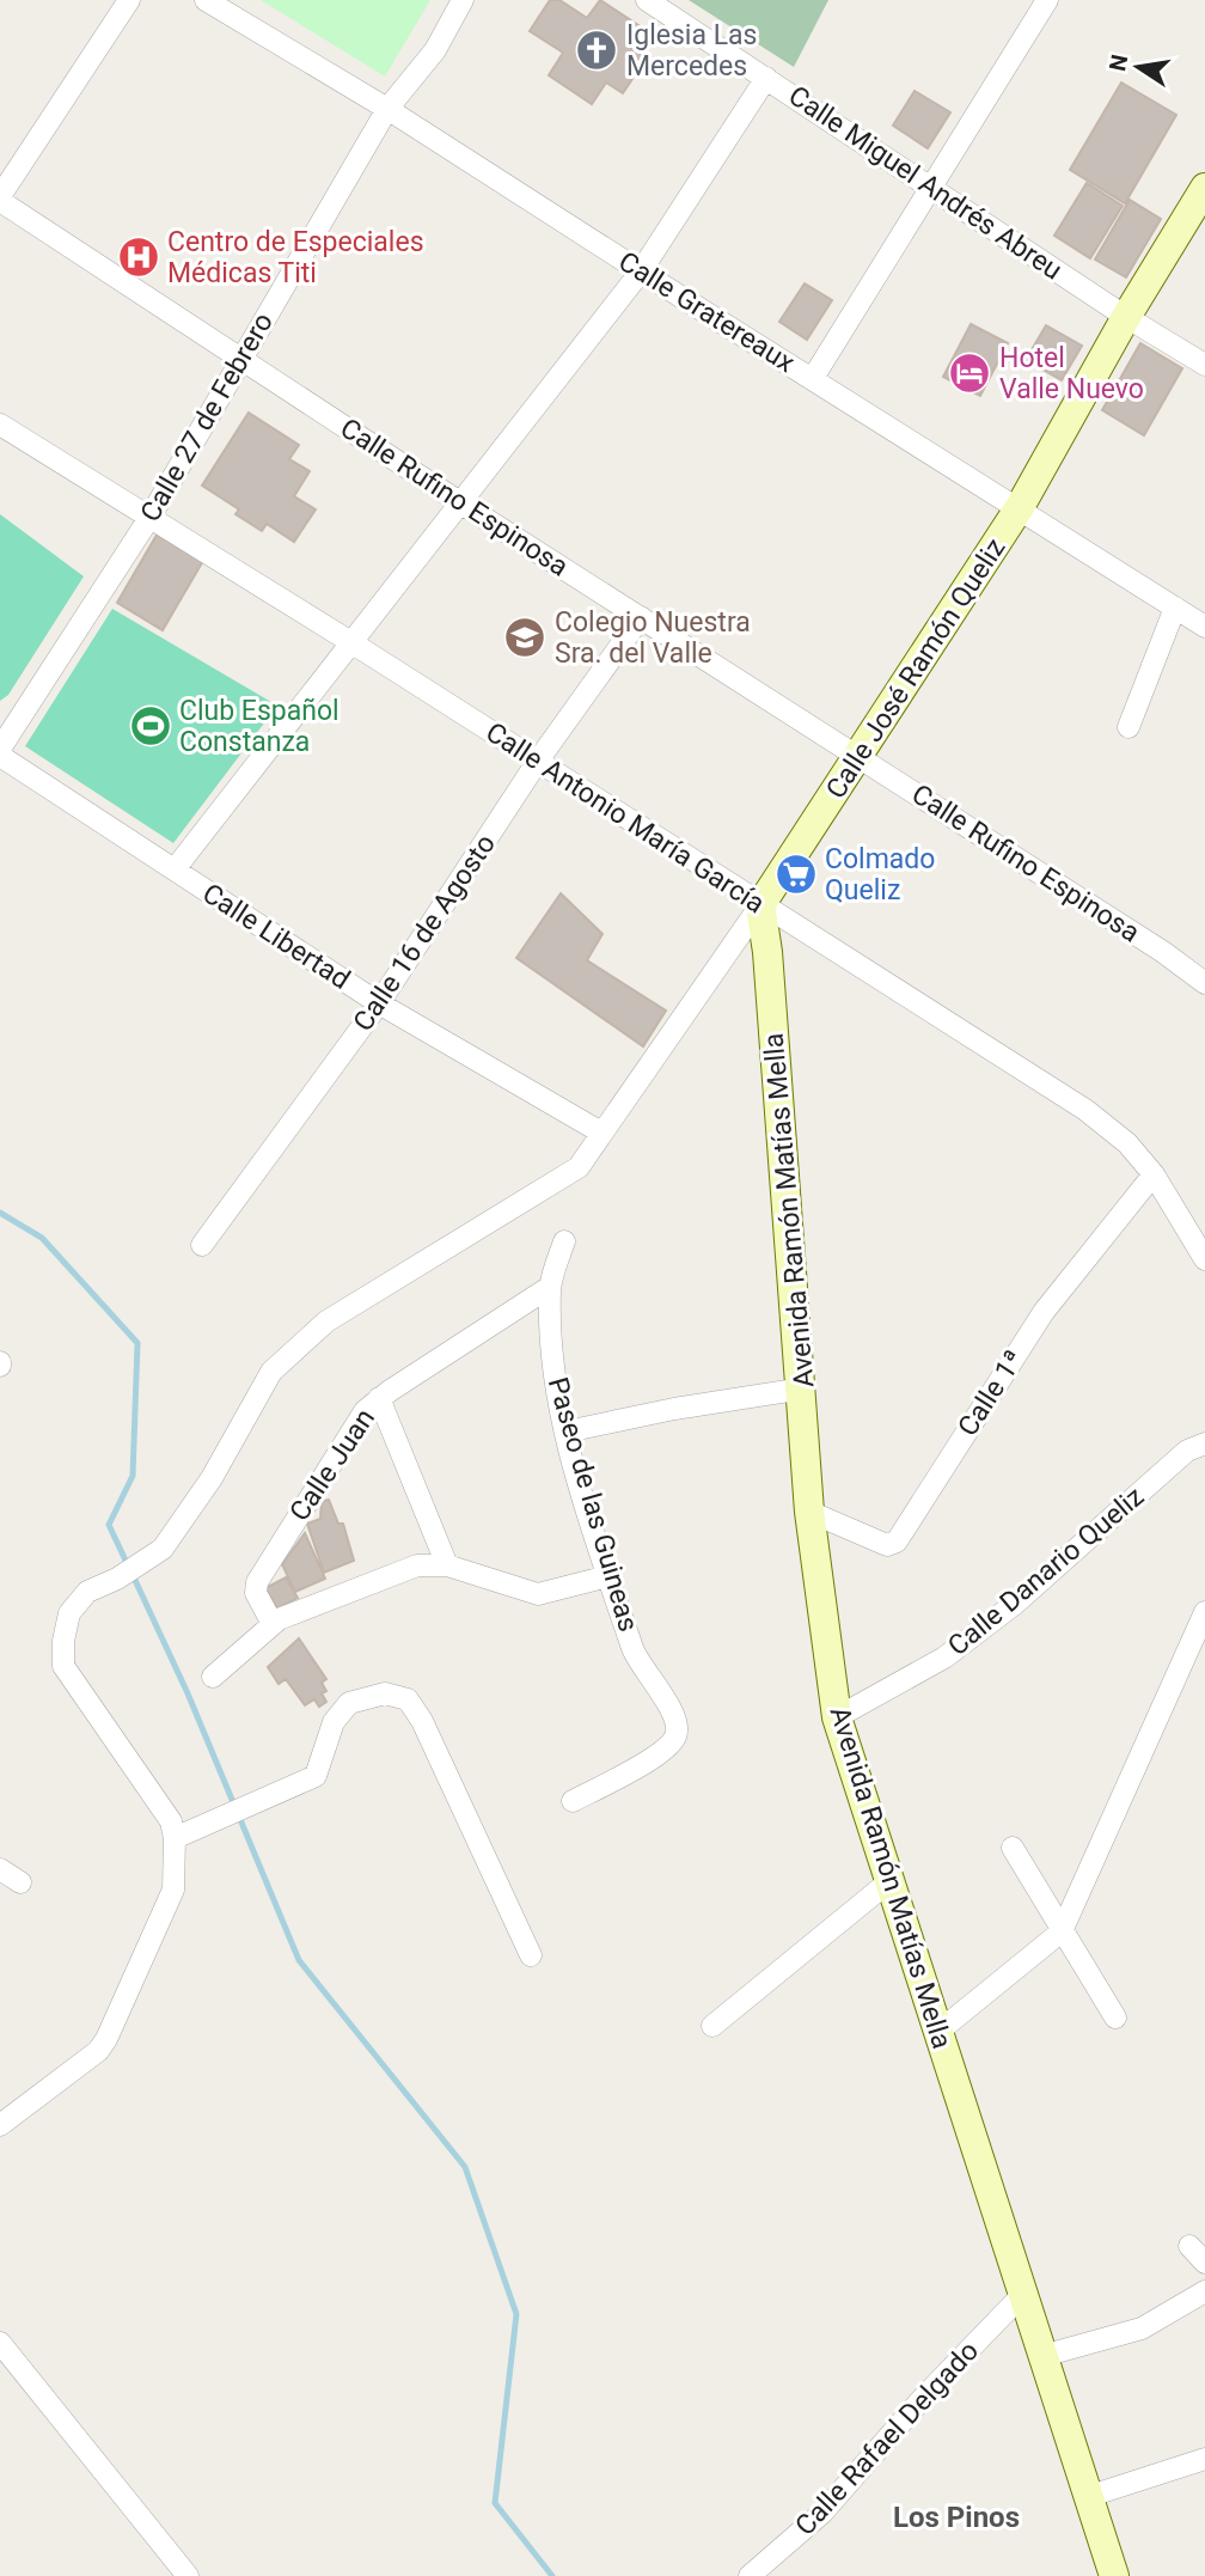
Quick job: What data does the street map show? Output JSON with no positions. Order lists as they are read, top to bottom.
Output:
{
  "streets": {
    "street": [
      "Calle Miguel Andrés Abreu",
      "Calle Gratereaux",
      "Calle 27 de Febrero",
      "Calle Rufino Espinosa",
      "Calle José Ramón Queliz",
      "Calle Antonio María García",
      "Calle 16 de Agosto",
      "Calle Libertad",
      "Avenida Ramón Matías Mella",
      "Calle 1ª",
      "Calle Juan",
      "Paseo de las Guineas",
      "Calle Danario Queliz",
      "Calle Rafael Delgado"
    ]
  },
  "crossings": [
    ["Calle Miguel Andrés Abreu", "Calle José Ramón Queliz"],
    ["Calle Gratereaux", "Calle 27 de Febrero"],
    ["Calle Gratereaux", "Calle José Ramón Queliz"],
    ["Calle 27 de Febrero", "Calle Rufino Espinosa"],
    ["Calle 27 de Febrero", "Calle Antonio María García"],
    ["Calle Rufino Espinosa", "Calle José Ramón Queliz"],
    ["Calle Rufino Espinosa", "Calle 16 de Agosto"],
    ["Calle José Ramón Queliz", "Calle Antonio María García"],
    ["Calle José Ramón Queliz", "Calle Libertad"],
    ["Calle José Ramón Queliz", "Avenida Ramón Matías Mella"],
    ["Calle Antonio María García", "Calle 16 de Agosto"],
    ["Calle Antonio María García", "Avenida Ramón Matías Mella"],
    ["Calle Antonio María García", "Calle 1ª"],
    ["Calle 16 de Agosto", "Calle Libertad"],
    ["Avenida Ramón Matías Mella", "Calle 1ª"],
    ["Avenida Ramón Matías Mella", "Calle Danario Queliz"],
    ["Avenida Ramón Matías Mella", "Calle Rafael Delgado"],
    ["Calle Juan", "Paseo de las Guineas"]
  ],
  "districts": ["Los Pinos"],
  "places": {
    "church": ["Iglesia Las Mercedes"],
    "hospital": ["Centro de Especiales Médicas Titi"],
    "hotel": ["Hotel Valle Nuevo"],
    "school or university": ["Colegio Nuestra Sra. del Valle"],
    "sports": ["Club Español Constanza"],
    "supermarket": ["Colmado Queliz"]
  },
  "north": "left"
}
